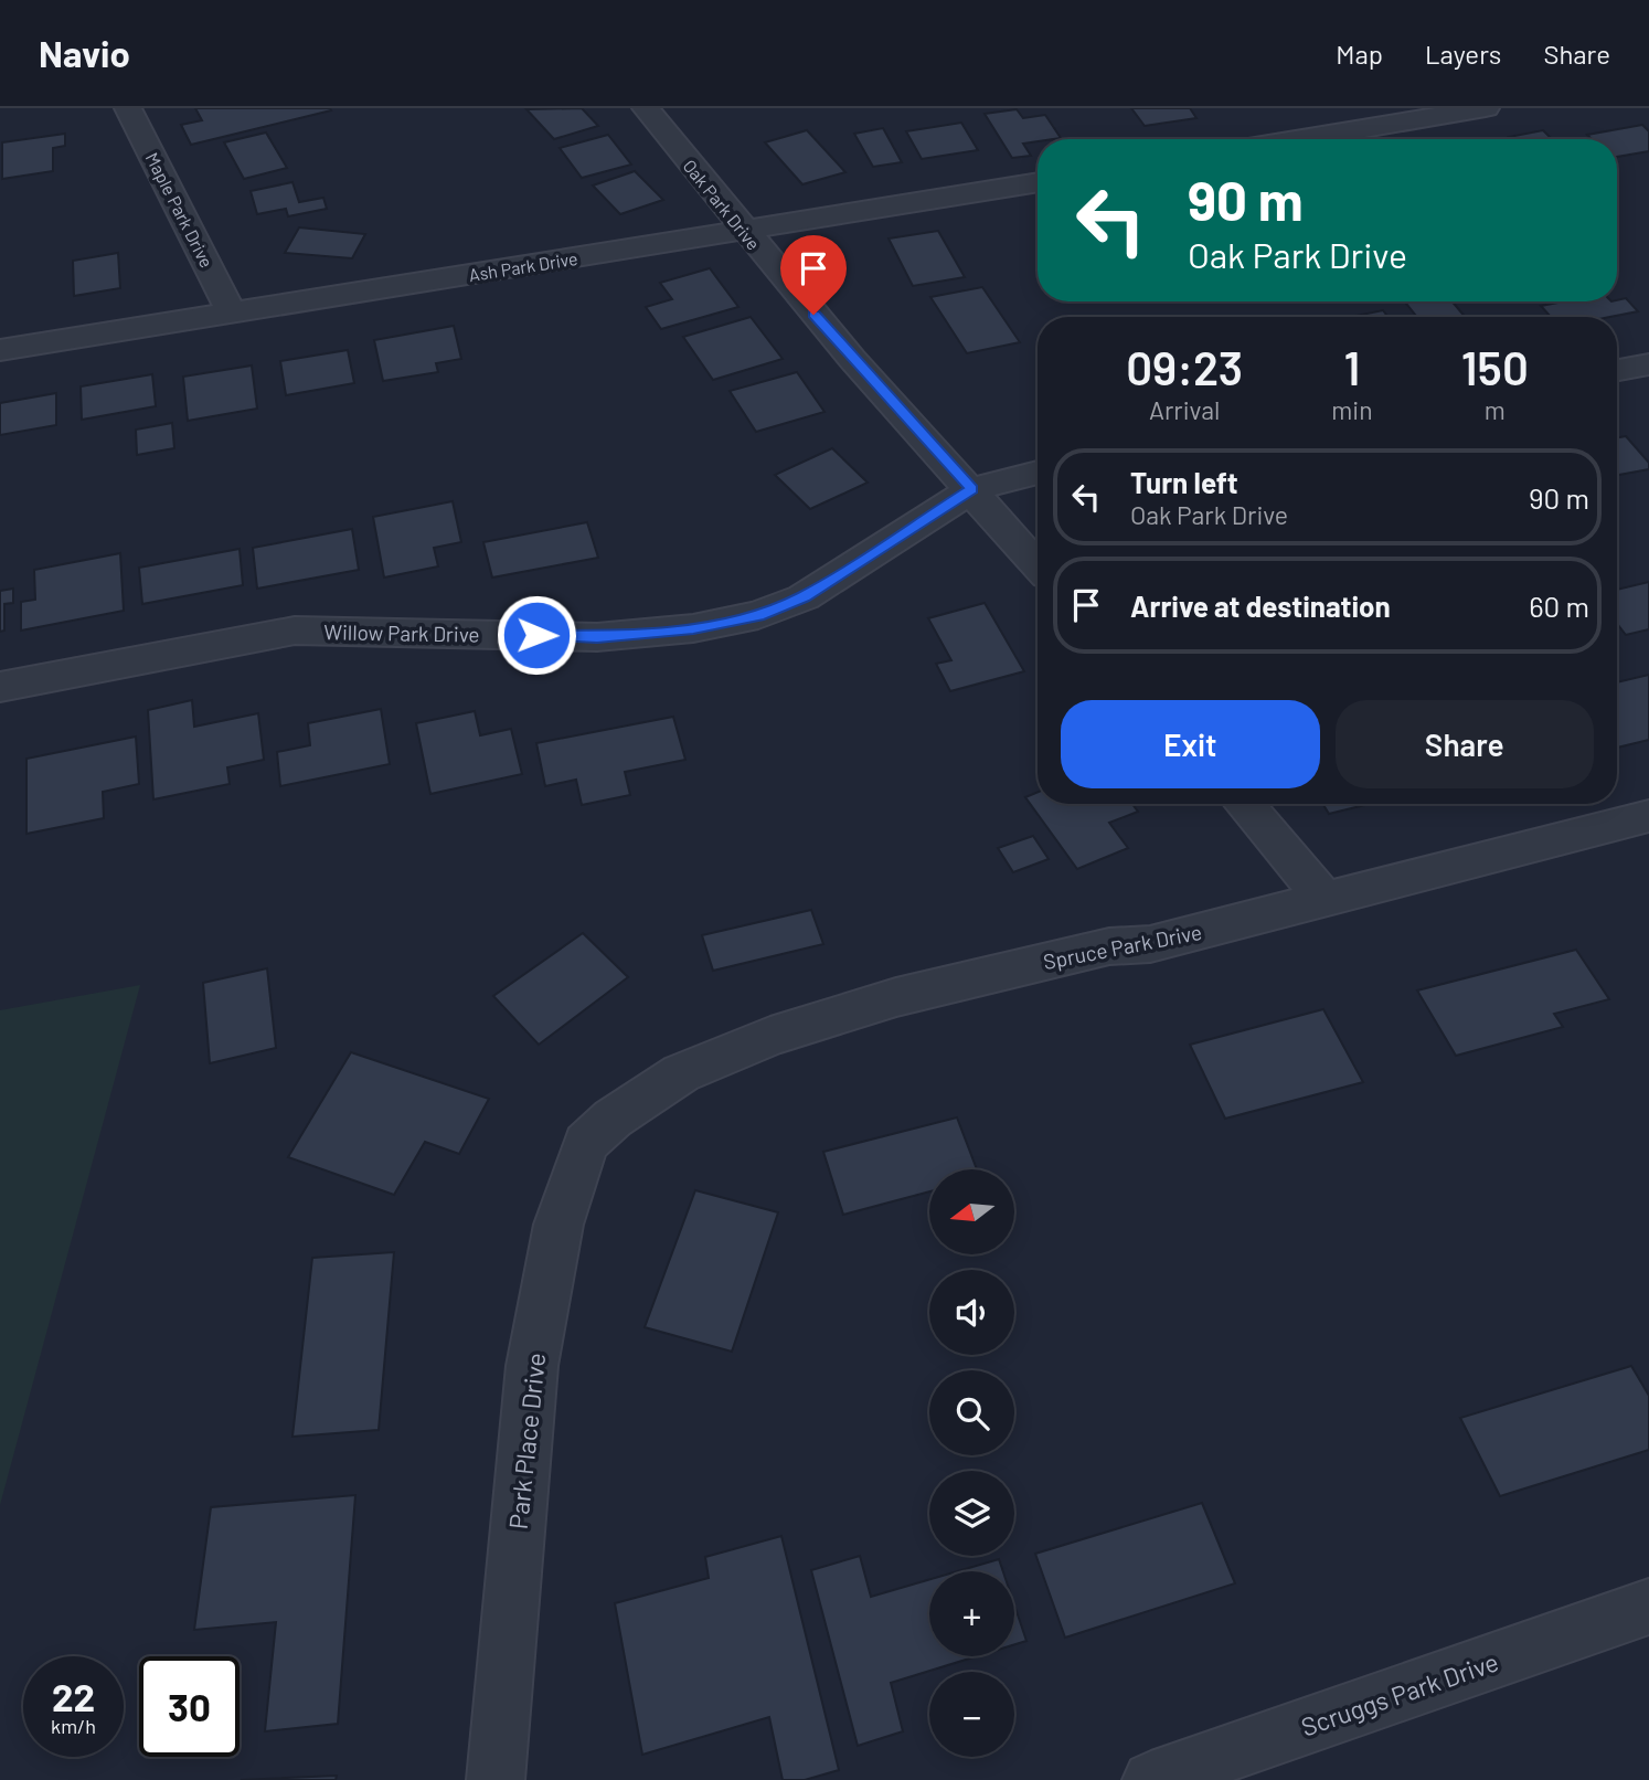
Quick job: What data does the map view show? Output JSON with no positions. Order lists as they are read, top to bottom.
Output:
{
  "streets": {
    "street": [
      "Oak Park Drive",
      "Maple Park Drive",
      "Ash Park Drive",
      "Willow Park Drive",
      "Spruce Park Drive",
      "Park Place Drive",
      "Scruggs Park Drive"
    ]
  },
  "crossings": [
    ["Oak Park Drive", "Ash Park Drive"],
    ["Oak Park Drive", "Willow Park Drive"],
    ["Maple Park Drive", "Ash Park Drive"],
    ["Spruce Park Drive", "Park Place Drive"]
  ],
  "north": "left",
  "page": {
    "header": "Navio",
    "nav": ["Map", "Layers", "Share"],
    "turn": ["90 m", "Oak Park Drive"],
    "eta": [
      "09:23",
      "Arrival",
      "1",
      "min",
      "150",
      "m"
    ],
    "list": [
      {
        "name": "Turn left",
        "note": "Oak Park Drive",
        "value": "90 m"
      },
      {
        "name": "Arrive at destination",
        "value": "60 m"
      }
    ],
    "buttons": ["Exit", "Share"],
    "map_buttons": ["+", "−"],
    "speed": "22 km/h",
    "limit": "30"
  }
}
